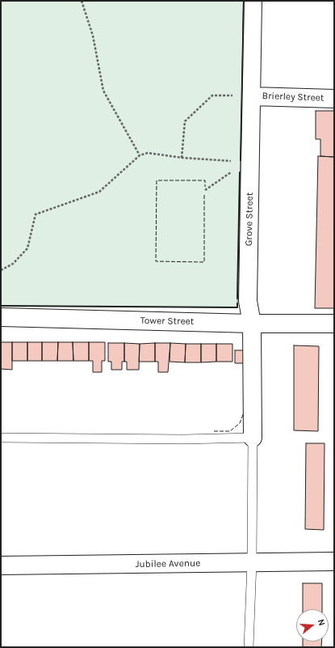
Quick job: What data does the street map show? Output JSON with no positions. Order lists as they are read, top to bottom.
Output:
{
  "streets": {
    "street": [
      "Brierley Street",
      "Grove Street",
      "Tower Street",
      "Jubilee Avenue"
    ]
  },
  "crossings": [
    ["Brierley Street", "Grove Street"],
    ["Grove Street", "Tower Street"]
  ],
  "north": "right"
}
